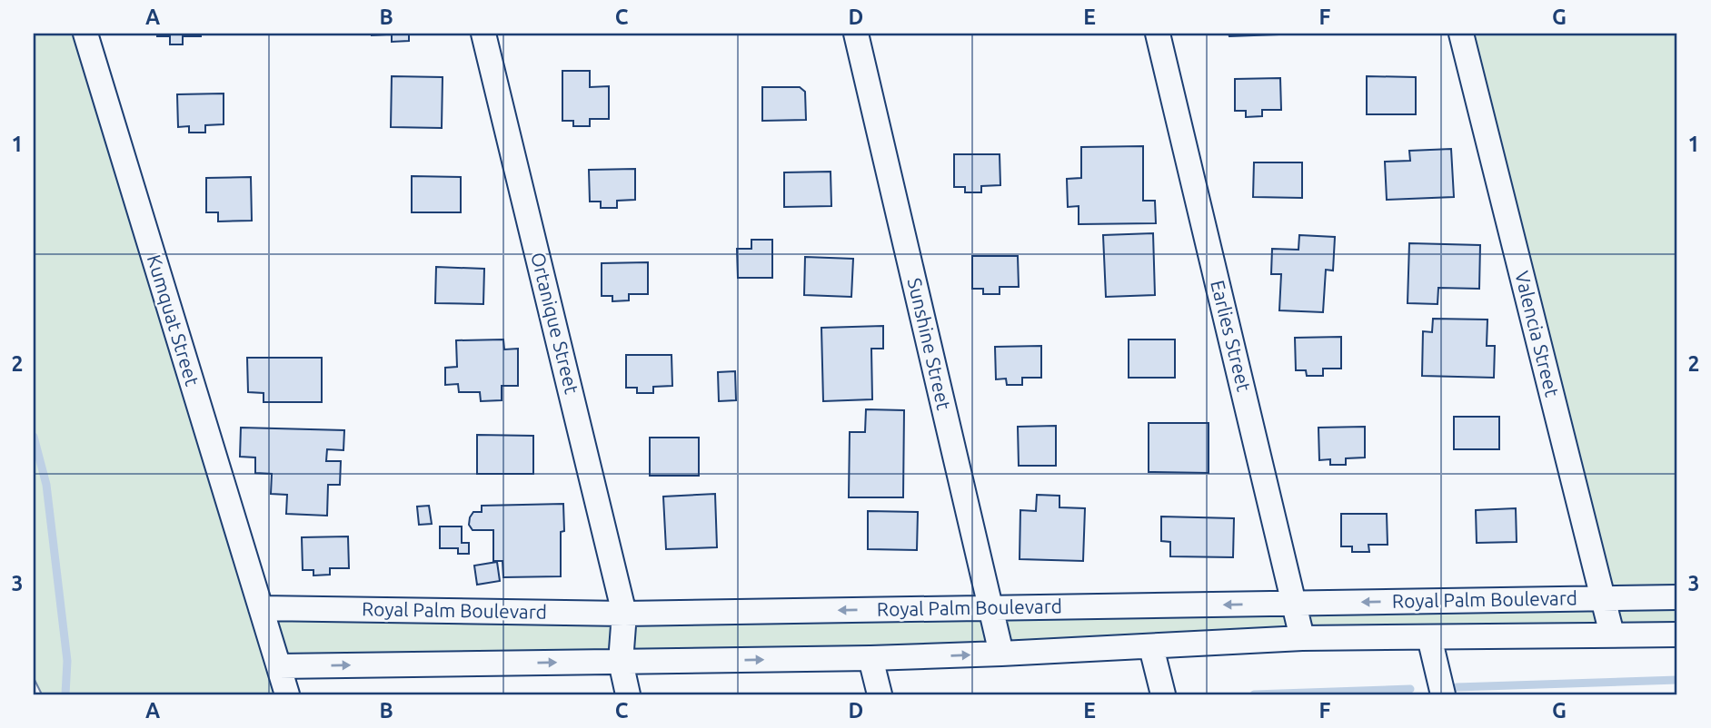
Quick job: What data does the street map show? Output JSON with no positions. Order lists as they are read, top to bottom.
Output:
{
  "streets": {
    "street": [
      "Kumquat Street",
      "Ortanique Street",
      "Valencia Street",
      "Earlies Street",
      "Sunshine Street",
      "Royal Palm Boulevard"
    ]
  },
  "crossings": [
    ["Kumquat Street", "Royal Palm Boulevard"],
    ["Ortanique Street", "Royal Palm Boulevard"],
    ["Valencia Street", "Royal Palm Boulevard"],
    ["Earlies Street", "Royal Palm Boulevard"],
    ["Sunshine Street", "Royal Palm Boulevard"]
  ],
  "grid": {
    "columns": [
      "A",
      "B",
      "C",
      "D",
      "E",
      "F",
      "G"
    ],
    "rows": ["1", "2", "3"]
  }
}
